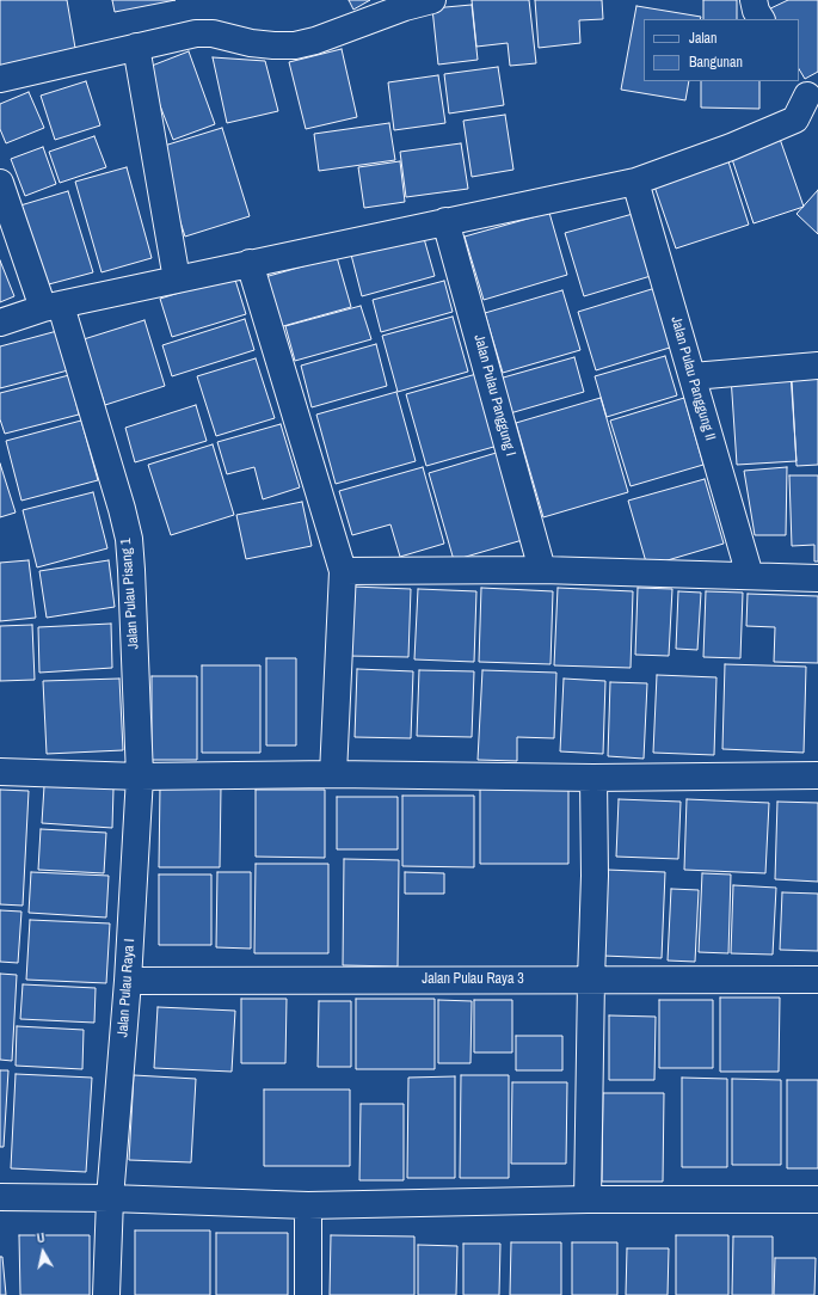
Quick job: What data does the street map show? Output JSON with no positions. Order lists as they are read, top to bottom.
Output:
{
  "streets": {
    "street": [
      "Jalan Pulau Panggung II",
      "Jalan Pulau Panggung I",
      "Jalan Pulau Pisang 1",
      "Jalan Pulau Raya 3",
      "Jalan Pulau Raya I"
    ]
  },
  "crossings": [
    ["Jalan Pulau Pisang 1", "Jalan Pulau Raya I"],
    ["Jalan Pulau Raya 3", "Jalan Pulau Raya I"]
  ],
  "legend": ["Jalan", "Bangunan"],
  "north": "top"
}
